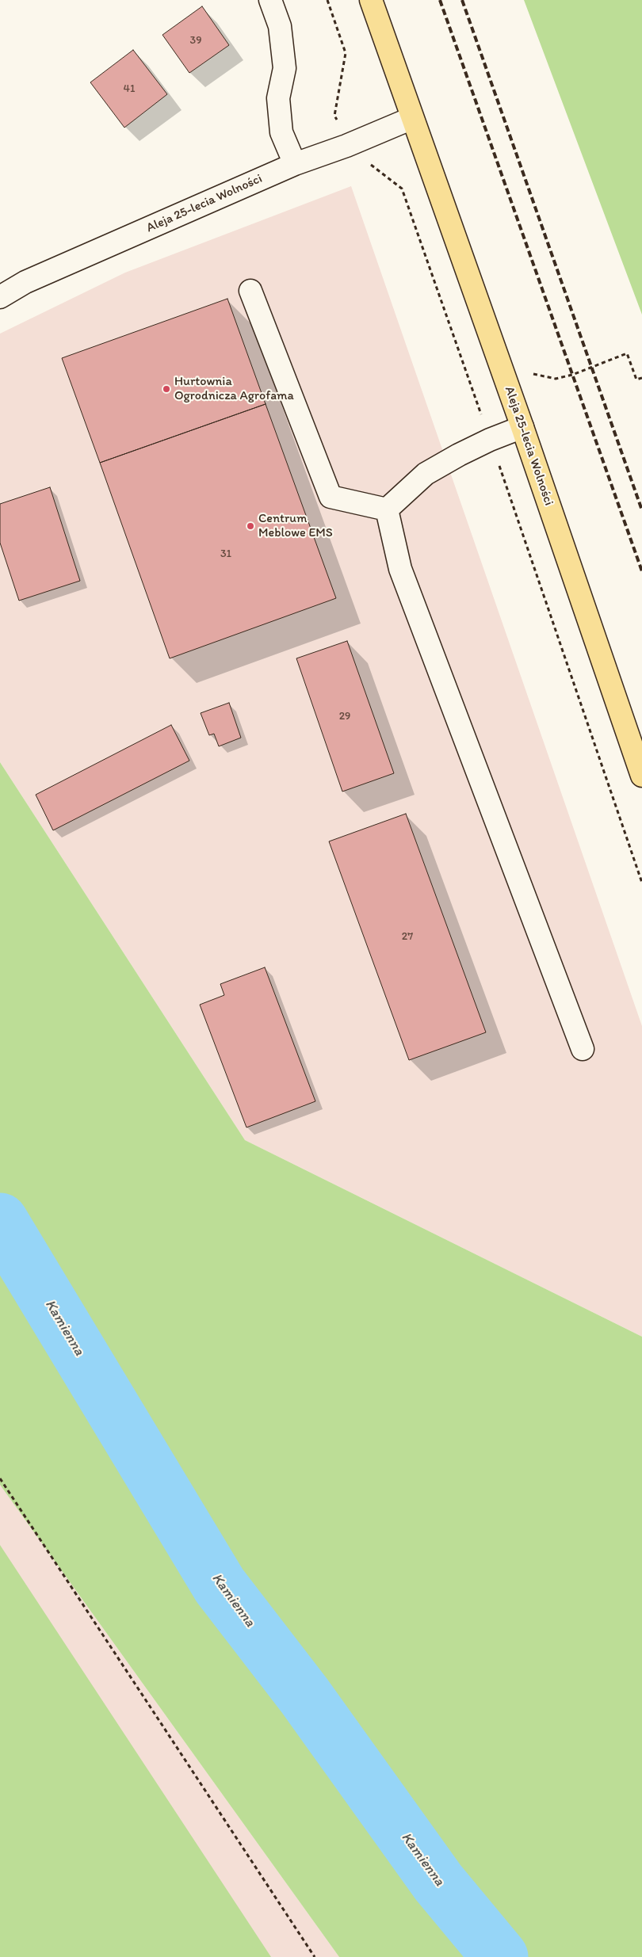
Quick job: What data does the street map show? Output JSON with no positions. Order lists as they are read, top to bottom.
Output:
{
  "streets": {
    "main road": ["Aleja 25-lecia Wolności"]
  },
  "water": ["Kamienna"],
  "places": ["Hurtownia Ogrodnicza Agrofama", "Centrum Meblowe EMS"],
  "house_numbers": [
    "39",
    "41",
    "31",
    "29",
    "27"
  ]
}
